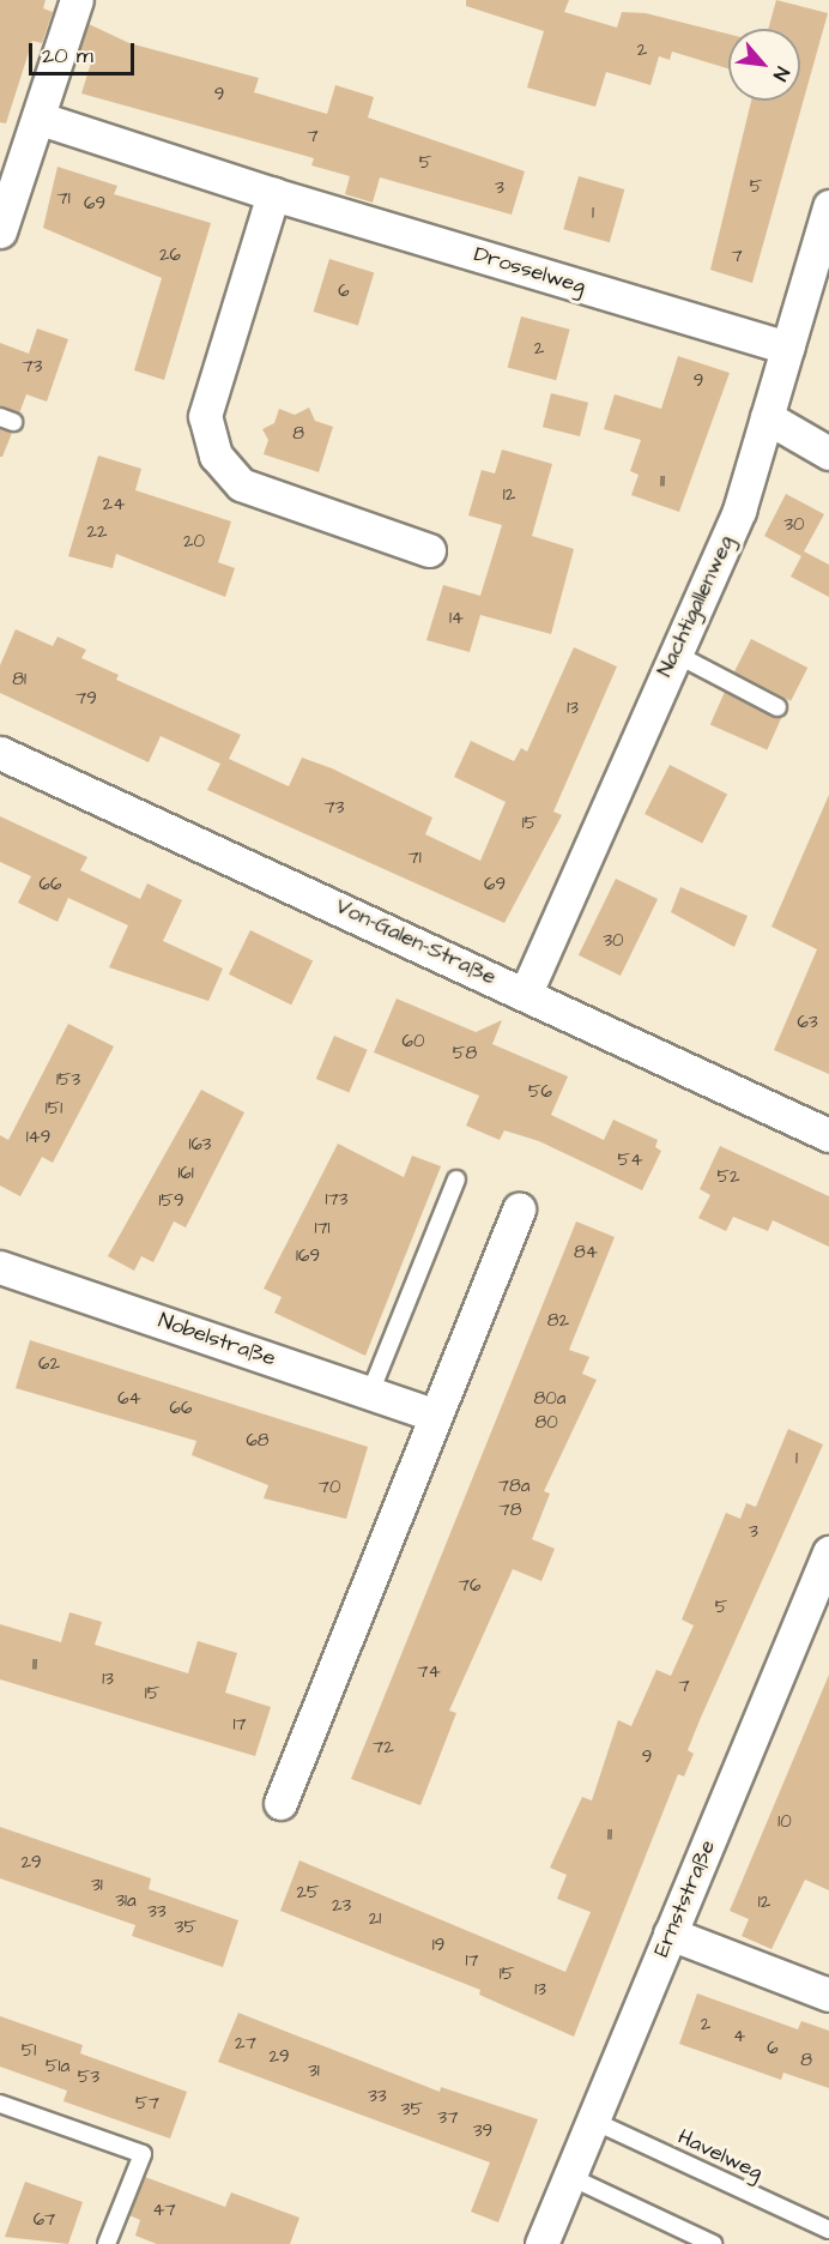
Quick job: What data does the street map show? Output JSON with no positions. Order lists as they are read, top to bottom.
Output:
{
  "streets": {
    "street": [
      "Drosselweg",
      "Nachtigallenweg",
      "Von-Galen-Straße",
      "Nobelstraße",
      "Ernststraße"
    ],
    "lane": ["Havelweg"]
  },
  "crossings": [
    ["Drosselweg", "Nachtigallenweg"],
    ["Nachtigallenweg", "Von-Galen-Straße"],
    ["Ernststraße", "Havelweg"]
  ],
  "house_numbers": [
    "2",
    "9",
    "7",
    "5",
    "5",
    "3",
    "71",
    "69",
    "1",
    "26",
    "7",
    "6",
    "2",
    "73",
    "9",
    "8",
    "11",
    "12",
    "24",
    "30",
    "22",
    "20",
    "14",
    "81",
    "79",
    "13",
    "73",
    "15",
    "71",
    "66",
    "69",
    "30",
    "63",
    "60",
    "58",
    "153",
    "56",
    "151",
    "149",
    "163",
    "54",
    "161",
    "52",
    "173",
    "159",
    "171",
    "84",
    "169",
    "82",
    "62",
    "64",
    "80a",
    "66",
    "80",
    "68",
    "1",
    "78a",
    "70",
    "78",
    "3",
    "76",
    "5",
    "11",
    "74",
    "13",
    "7",
    "15",
    "17",
    "72",
    "9",
    "10",
    "11",
    "29",
    "31",
    "25",
    "31a",
    "12",
    "23",
    "33",
    "21",
    "35",
    "19",
    "17",
    "15",
    "13",
    "2",
    "4",
    "27",
    "6",
    "51",
    "29",
    "8",
    "51a",
    "31",
    "53",
    "33",
    "57",
    "35",
    "37",
    "39",
    "47",
    "67"
  ],
  "scale_bar": "20 m",
  "north": "bottom right"
}
